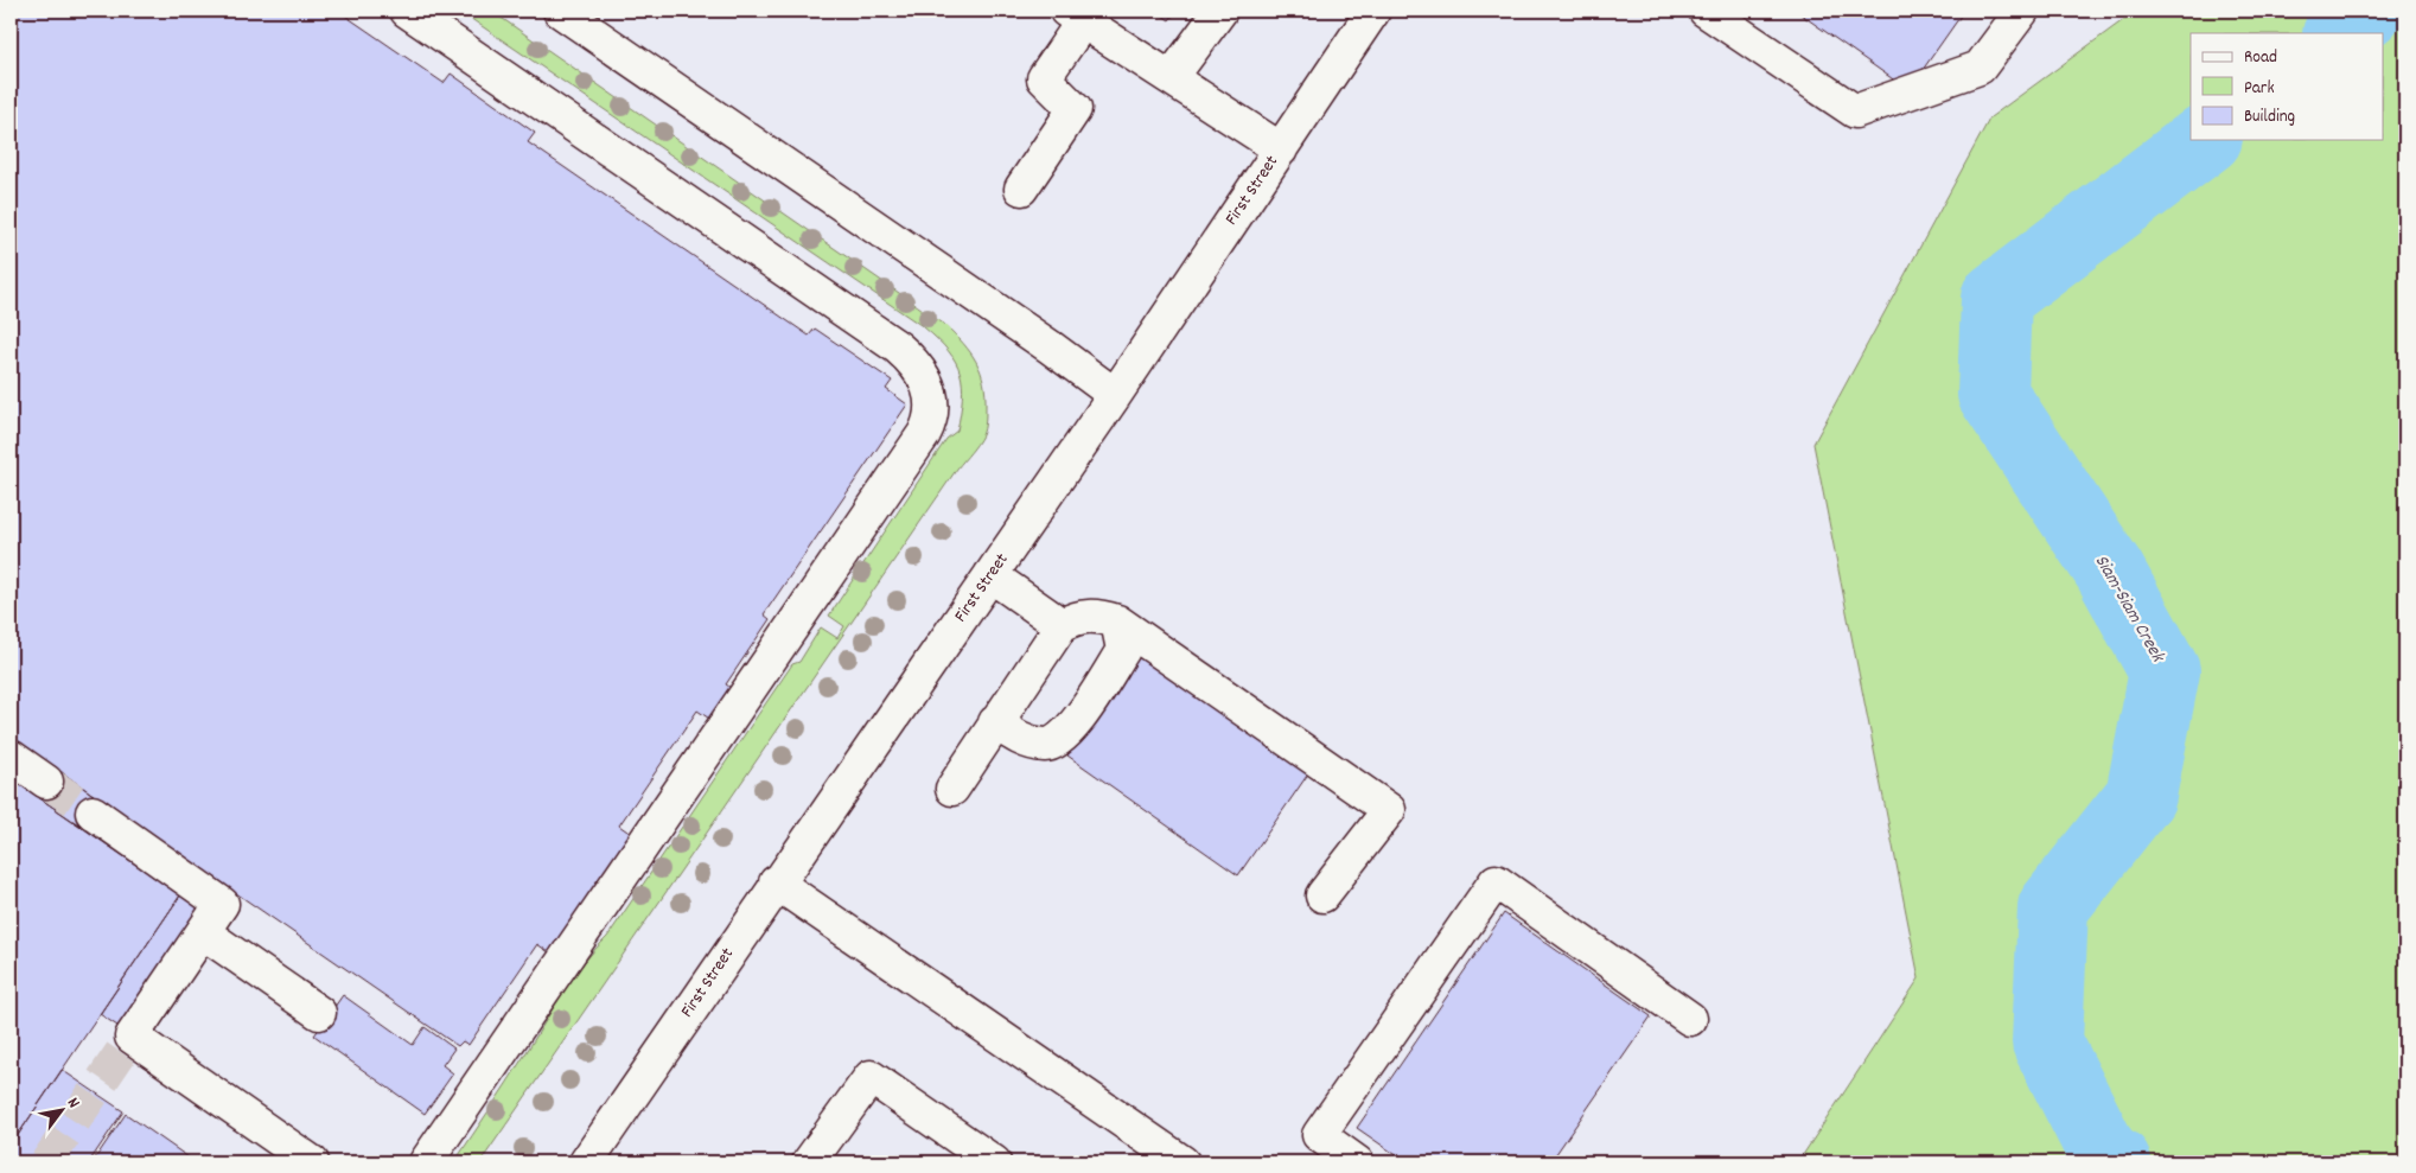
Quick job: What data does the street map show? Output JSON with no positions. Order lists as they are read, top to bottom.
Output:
{
  "streets": {
    "street": ["First Street"]
  },
  "water": ["Siam-Siam Creek"],
  "legend": ["Road", "Park", "Building"],
  "north": "top right"
}
